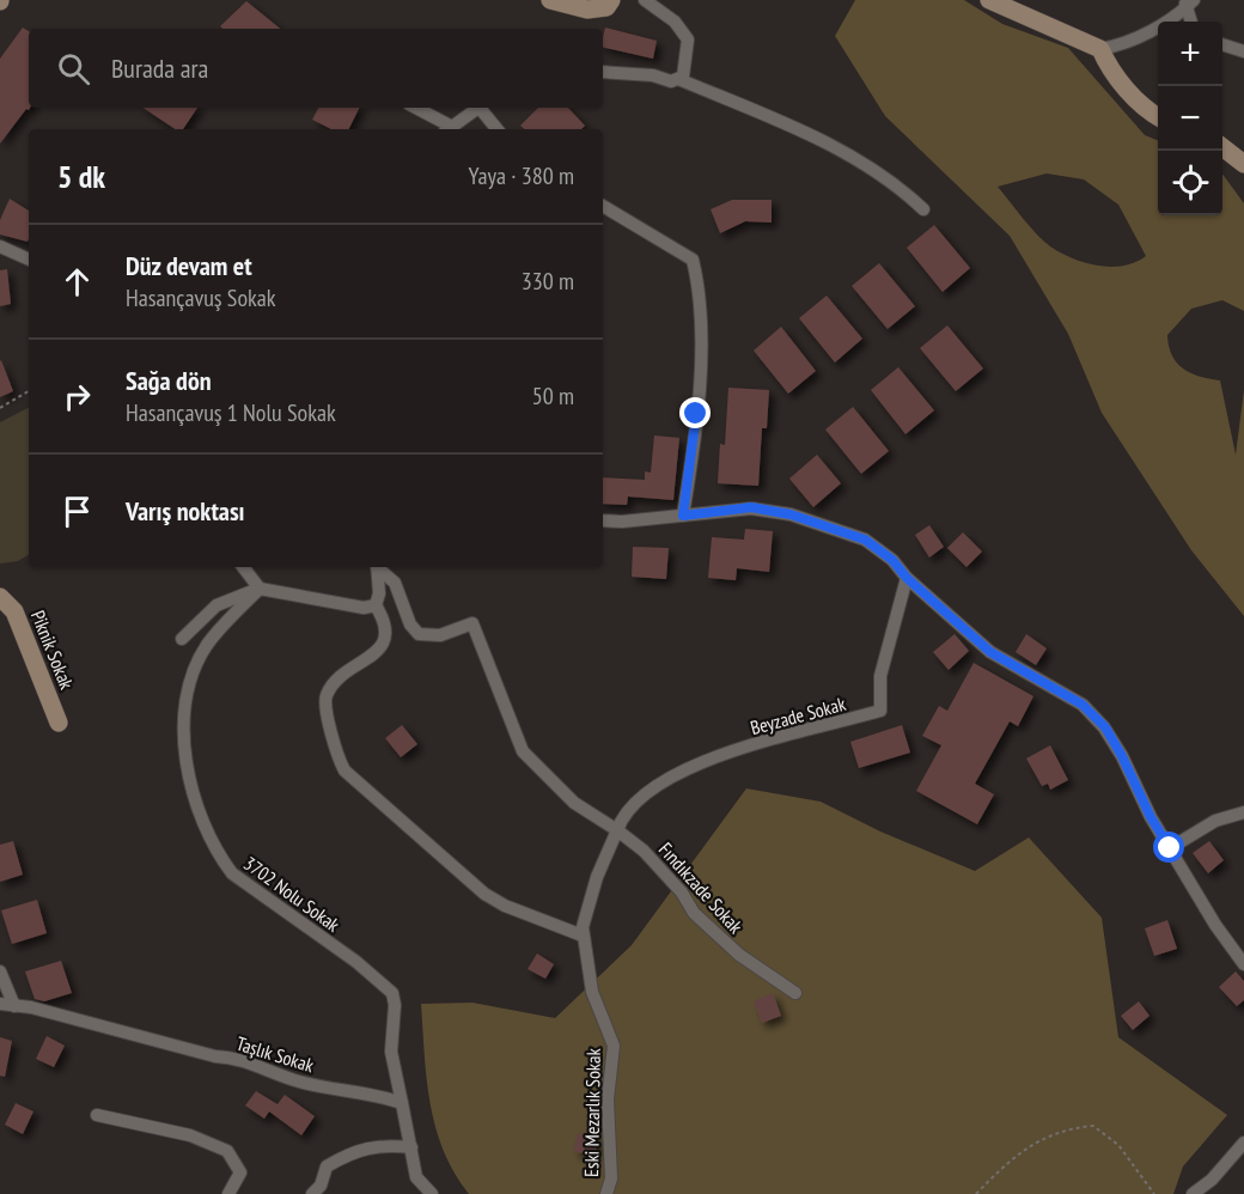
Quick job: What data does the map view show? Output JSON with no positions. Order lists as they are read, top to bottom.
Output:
{
  "streets": {
    "street": [
      "Piknik Sokak",
      "Beyzade Sokak",
      "Fındıkzade Sokak",
      "3702 Nolu Sokak",
      "Taşlık Sokak",
      "Eski Mezarlık Sokak"
    ]
  },
  "crossings": [
    ["Beyzade Sokak", "Fındıkzade Sokak"],
    ["Beyzade Sokak", "Eski Mezarlık Sokak"],
    ["Fındıkzade Sokak", "Eski Mezarlık Sokak"],
    ["3702 Nolu Sokak", "Taşlık Sokak"]
  ],
  "page": {
    "map_buttons": ["+", "−"],
    "search": "Burada ara",
    "heading": ["5 dk", "Yaya · 380 m"],
    "list": [
      ["Düz devam et", "Hasançavuş Sokak", "330 m"],
      ["Sağa dön", "Hasançavuş 1 Nolu Sokak", "50 m"],
      "Varış noktası"
    ]
  }
}
